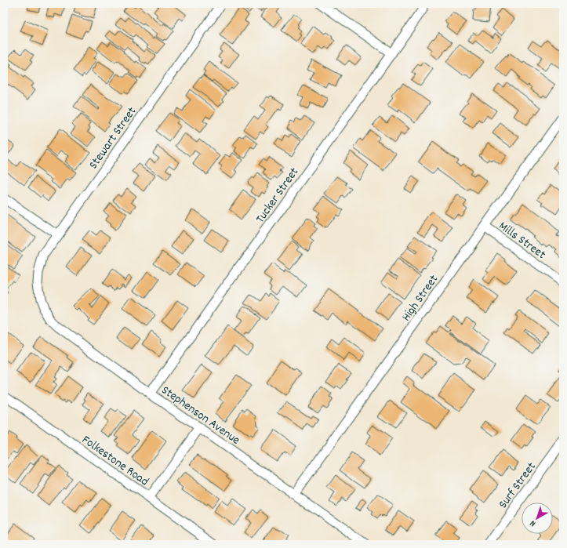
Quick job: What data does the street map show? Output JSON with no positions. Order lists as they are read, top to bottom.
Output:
{
  "streets": {
    "street": [
      "Stewart Street",
      "Tucker Street",
      "Mills Street",
      "High Street",
      "Stephenson Avenue",
      "Folkestone Road",
      "Surf Street"
    ]
  },
  "crossings": [
    ["Stewart Street", "Stephenson Avenue"],
    ["Tucker Street", "Stephenson Avenue"],
    ["Mills Street", "High Street"],
    ["High Street", "Stephenson Avenue"]
  ],
  "north": "bottom left"
}
